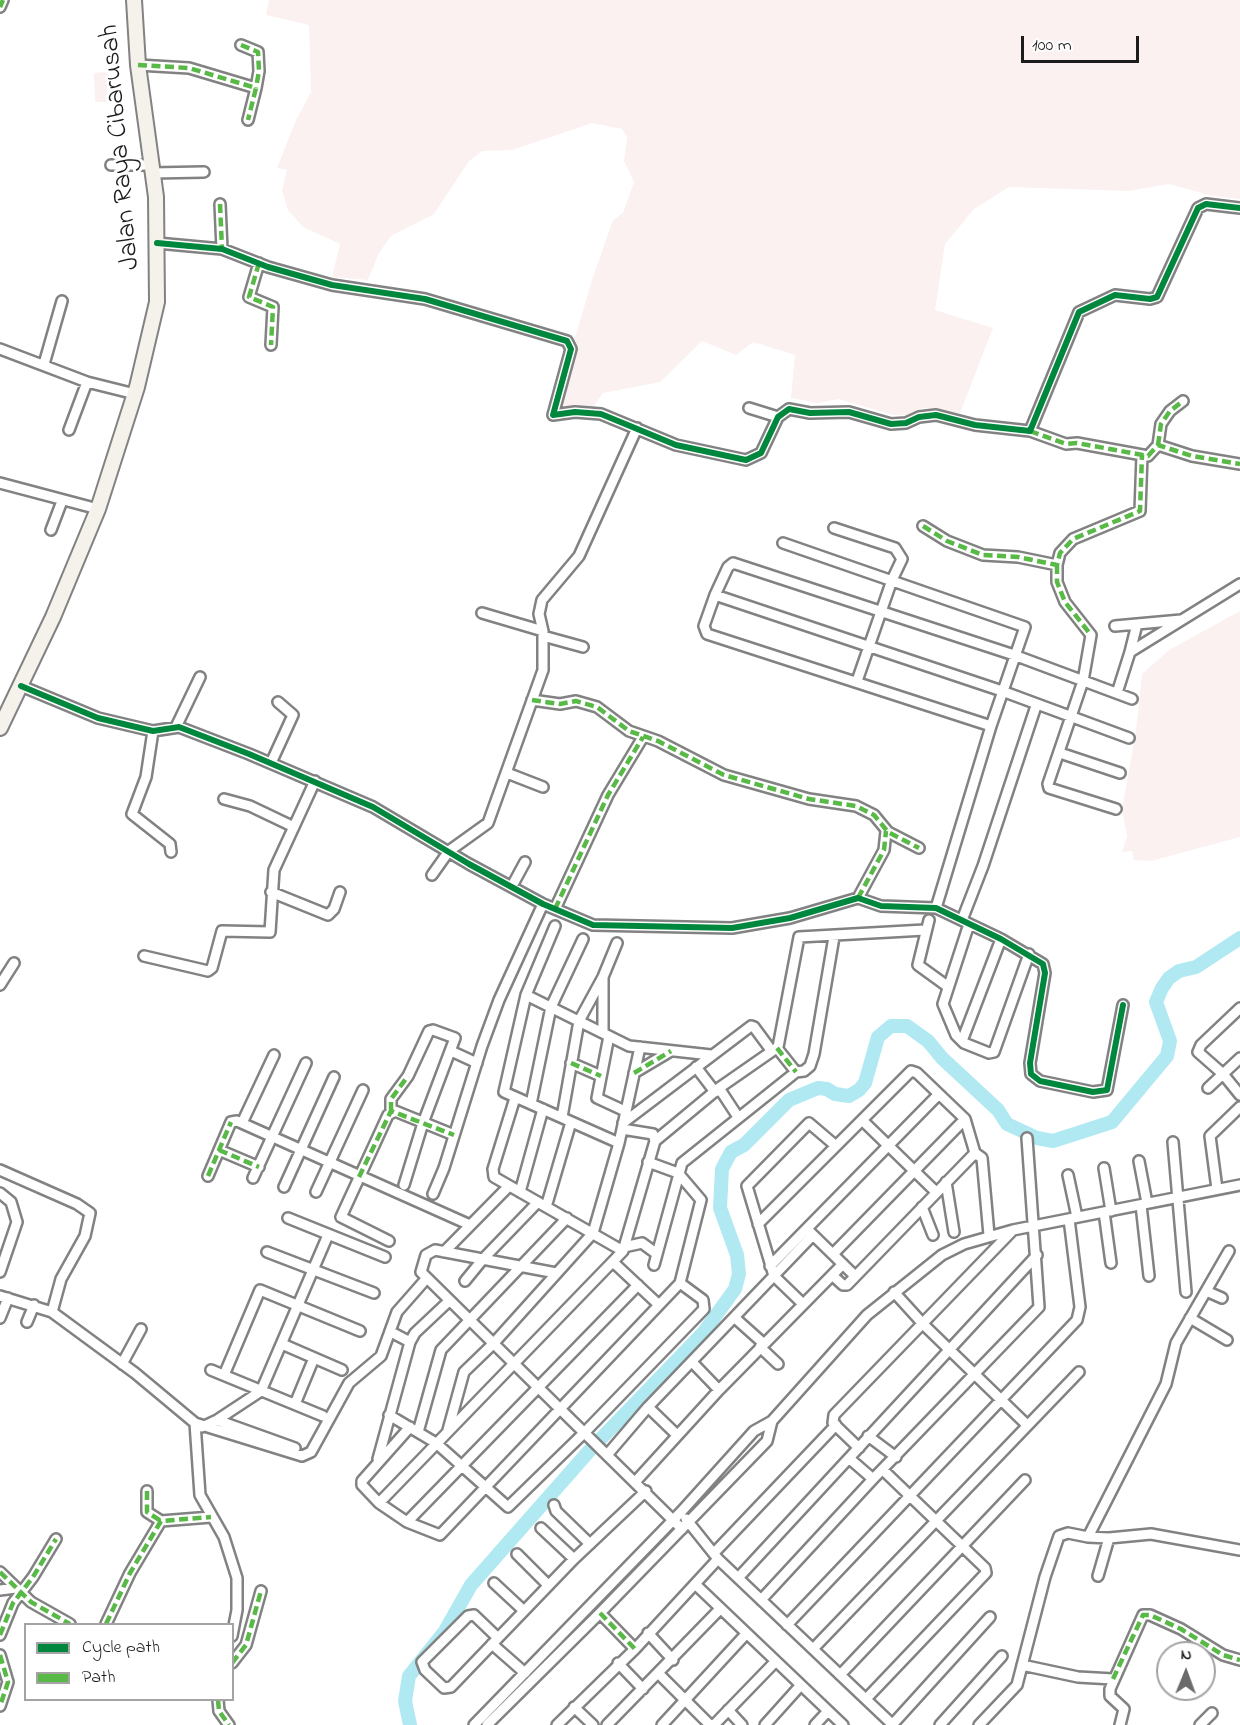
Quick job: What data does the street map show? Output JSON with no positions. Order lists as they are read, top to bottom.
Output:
{
  "streets": {
    "main road": ["Jalan Raya Cibarusah"]
  },
  "legend": ["Cycle path", "Path"],
  "scale_bar": "100 m",
  "north": "top"
}
